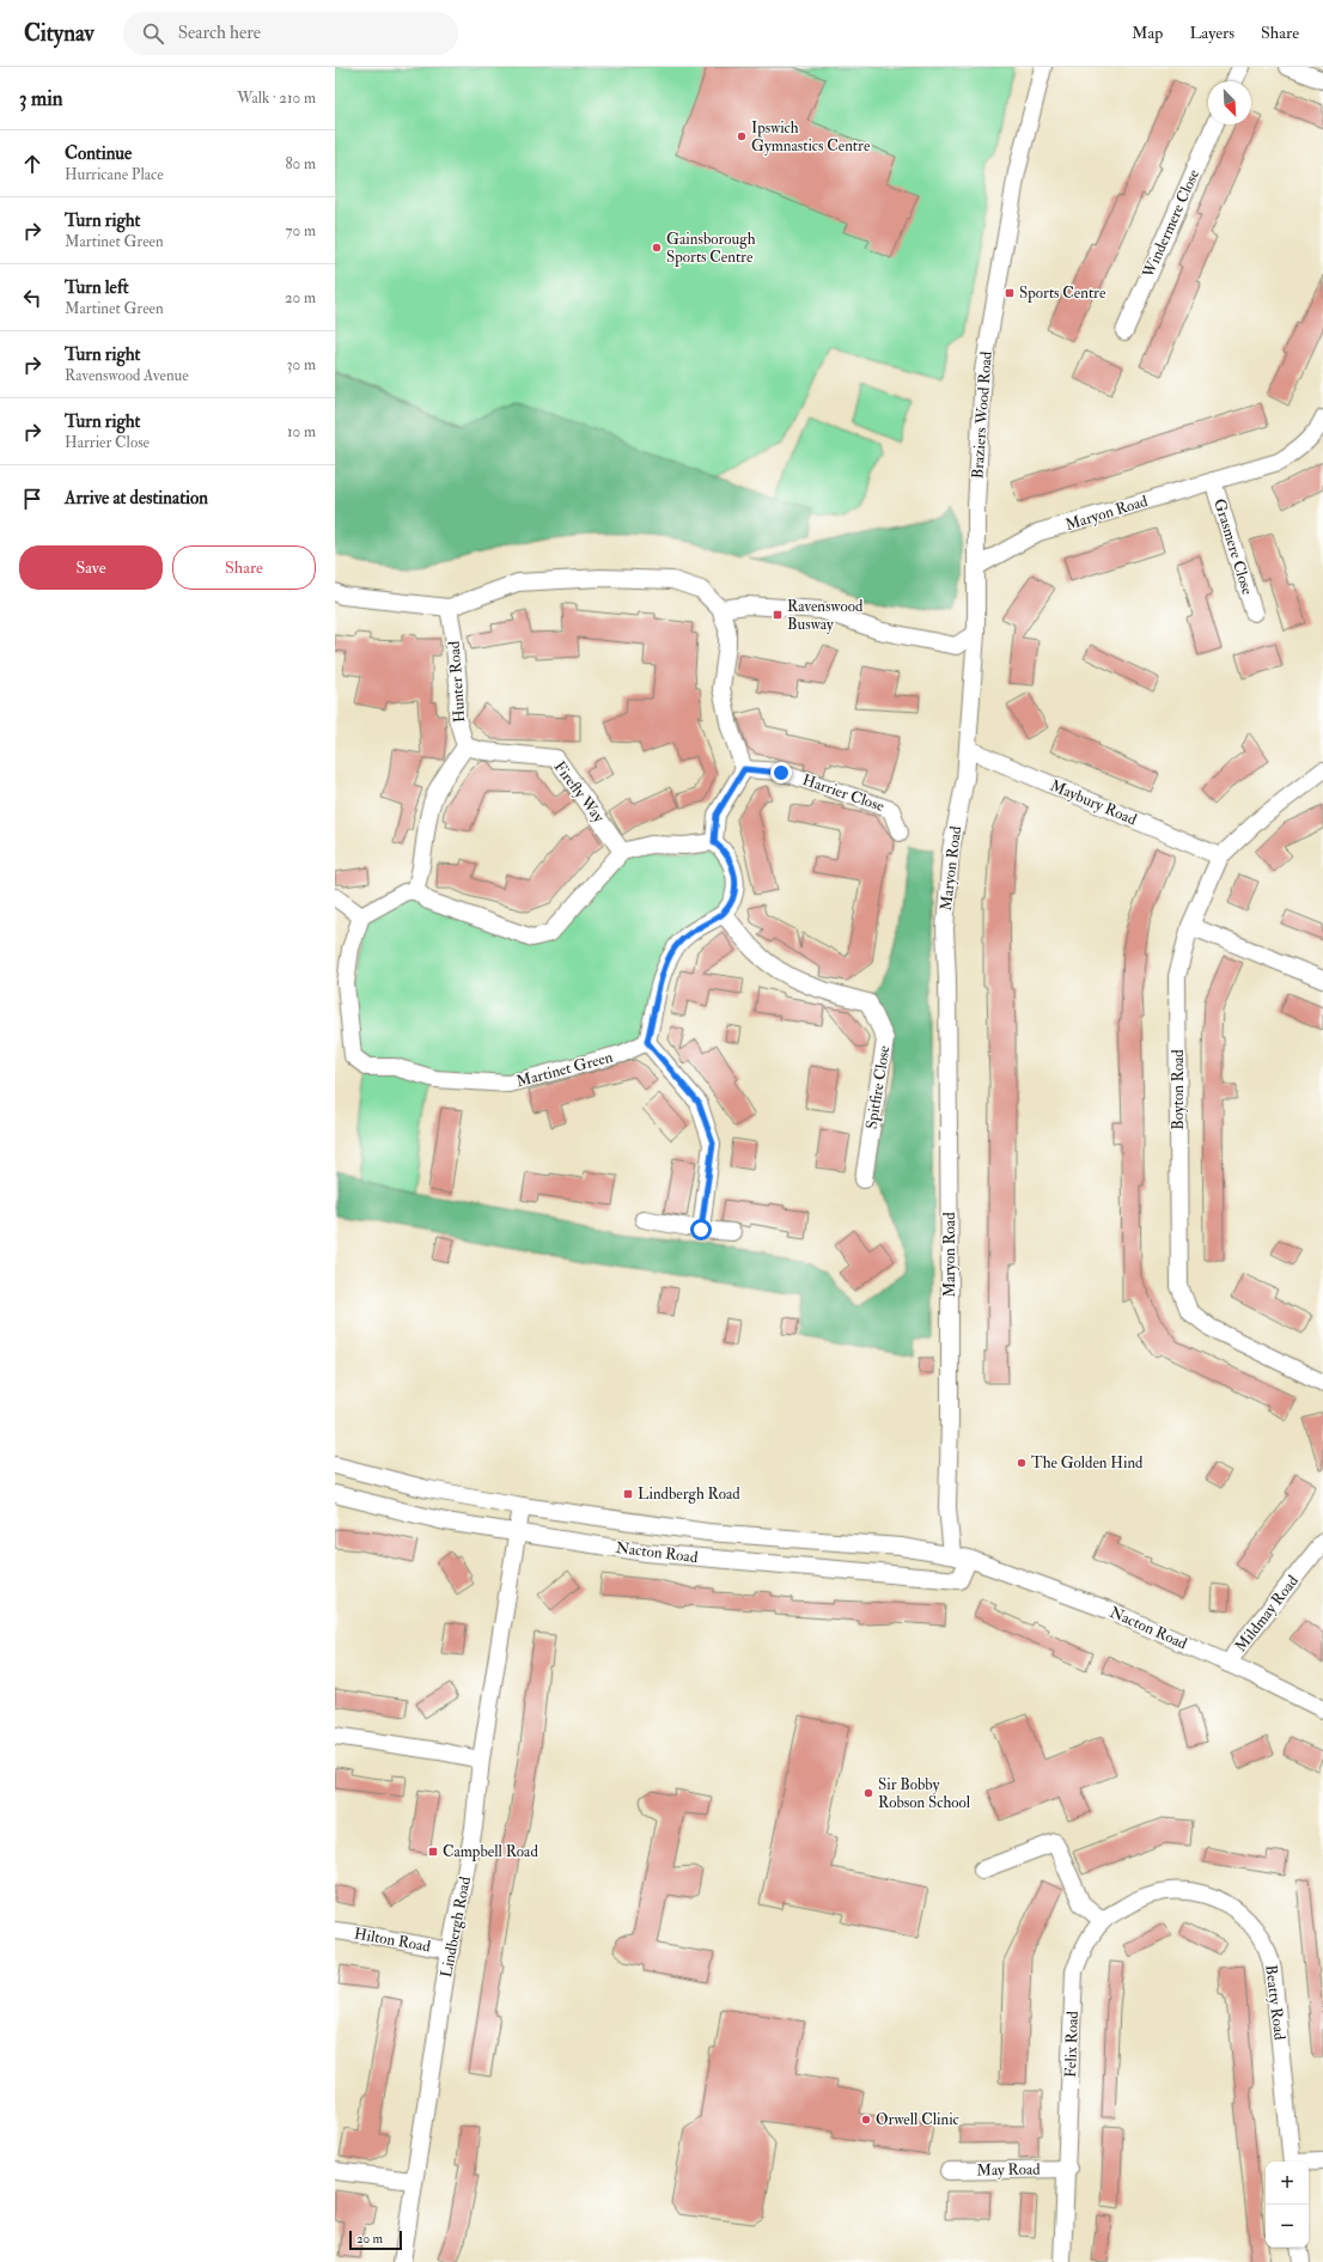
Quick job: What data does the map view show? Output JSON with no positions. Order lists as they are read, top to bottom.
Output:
{
  "streets": {
    "street": [
      "Windermere Close",
      "Braziers Wood Road",
      "Maryon Road",
      "Grasmere Close",
      "Hunter Road",
      "Firefly Way",
      "Harrier Close",
      "Maybury Road",
      "Martinet Green",
      "Spitfire Close",
      "Boyton Road",
      "Nacton Road",
      "Mildmay Road",
      "Lindbergh Road",
      "Hilton Road",
      "Beatty Road",
      "Felix Road",
      "May Road"
    ]
  },
  "crossings": [
    ["Braziers Wood Road", "Maryon Road"],
    ["Maryon Road", "Grasmere Close"],
    ["Maryon Road", "Maybury Road"],
    ["Maryon Road", "Nacton Road"],
    ["Hunter Road", "Firefly Way"],
    ["Maybury Road", "Boyton Road"],
    ["Nacton Road", "Mildmay Road"],
    ["Nacton Road", "Lindbergh Road"],
    ["Lindbergh Road", "Hilton Road"],
    ["Beatty Road", "Felix Road"],
    ["Felix Road", "May Road"]
  ],
  "places": {
    "other": [
      "Ipswich Gymnastics Centre",
      "Gainsborough Sports Centre",
      "The Golden Hind",
      "Sir Bobby Robson School",
      "Orwell Clinic"
    ],
    "transit": [
      "Sports Centre",
      "Ravenswood Busway",
      "Lindbergh Road",
      "Campbell Road"
    ]
  },
  "scale_bar": "20 m",
  "north": "bottom right",
  "page": {
    "header": "Citynav",
    "search": "Search here",
    "nav": ["Map", "Layers", "Share"],
    "heading": ["3 min", "Walk · 210 m"],
    "list": [
      ["Continue", "Hurricane Place", "80 m"],
      ["Turn right", "Martinet Green", "70 m"],
      ["Turn left", "Martinet Green", "20 m"],
      ["Turn right", "Ravenswood Avenue", "30 m"],
      ["Turn right", "Harrier Close", "10 m"],
      "Arrive at destination"
    ],
    "buttons": ["Save", "Share"],
    "map_buttons": ["+", "−"],
    "scale": "20 m"
  }
}
